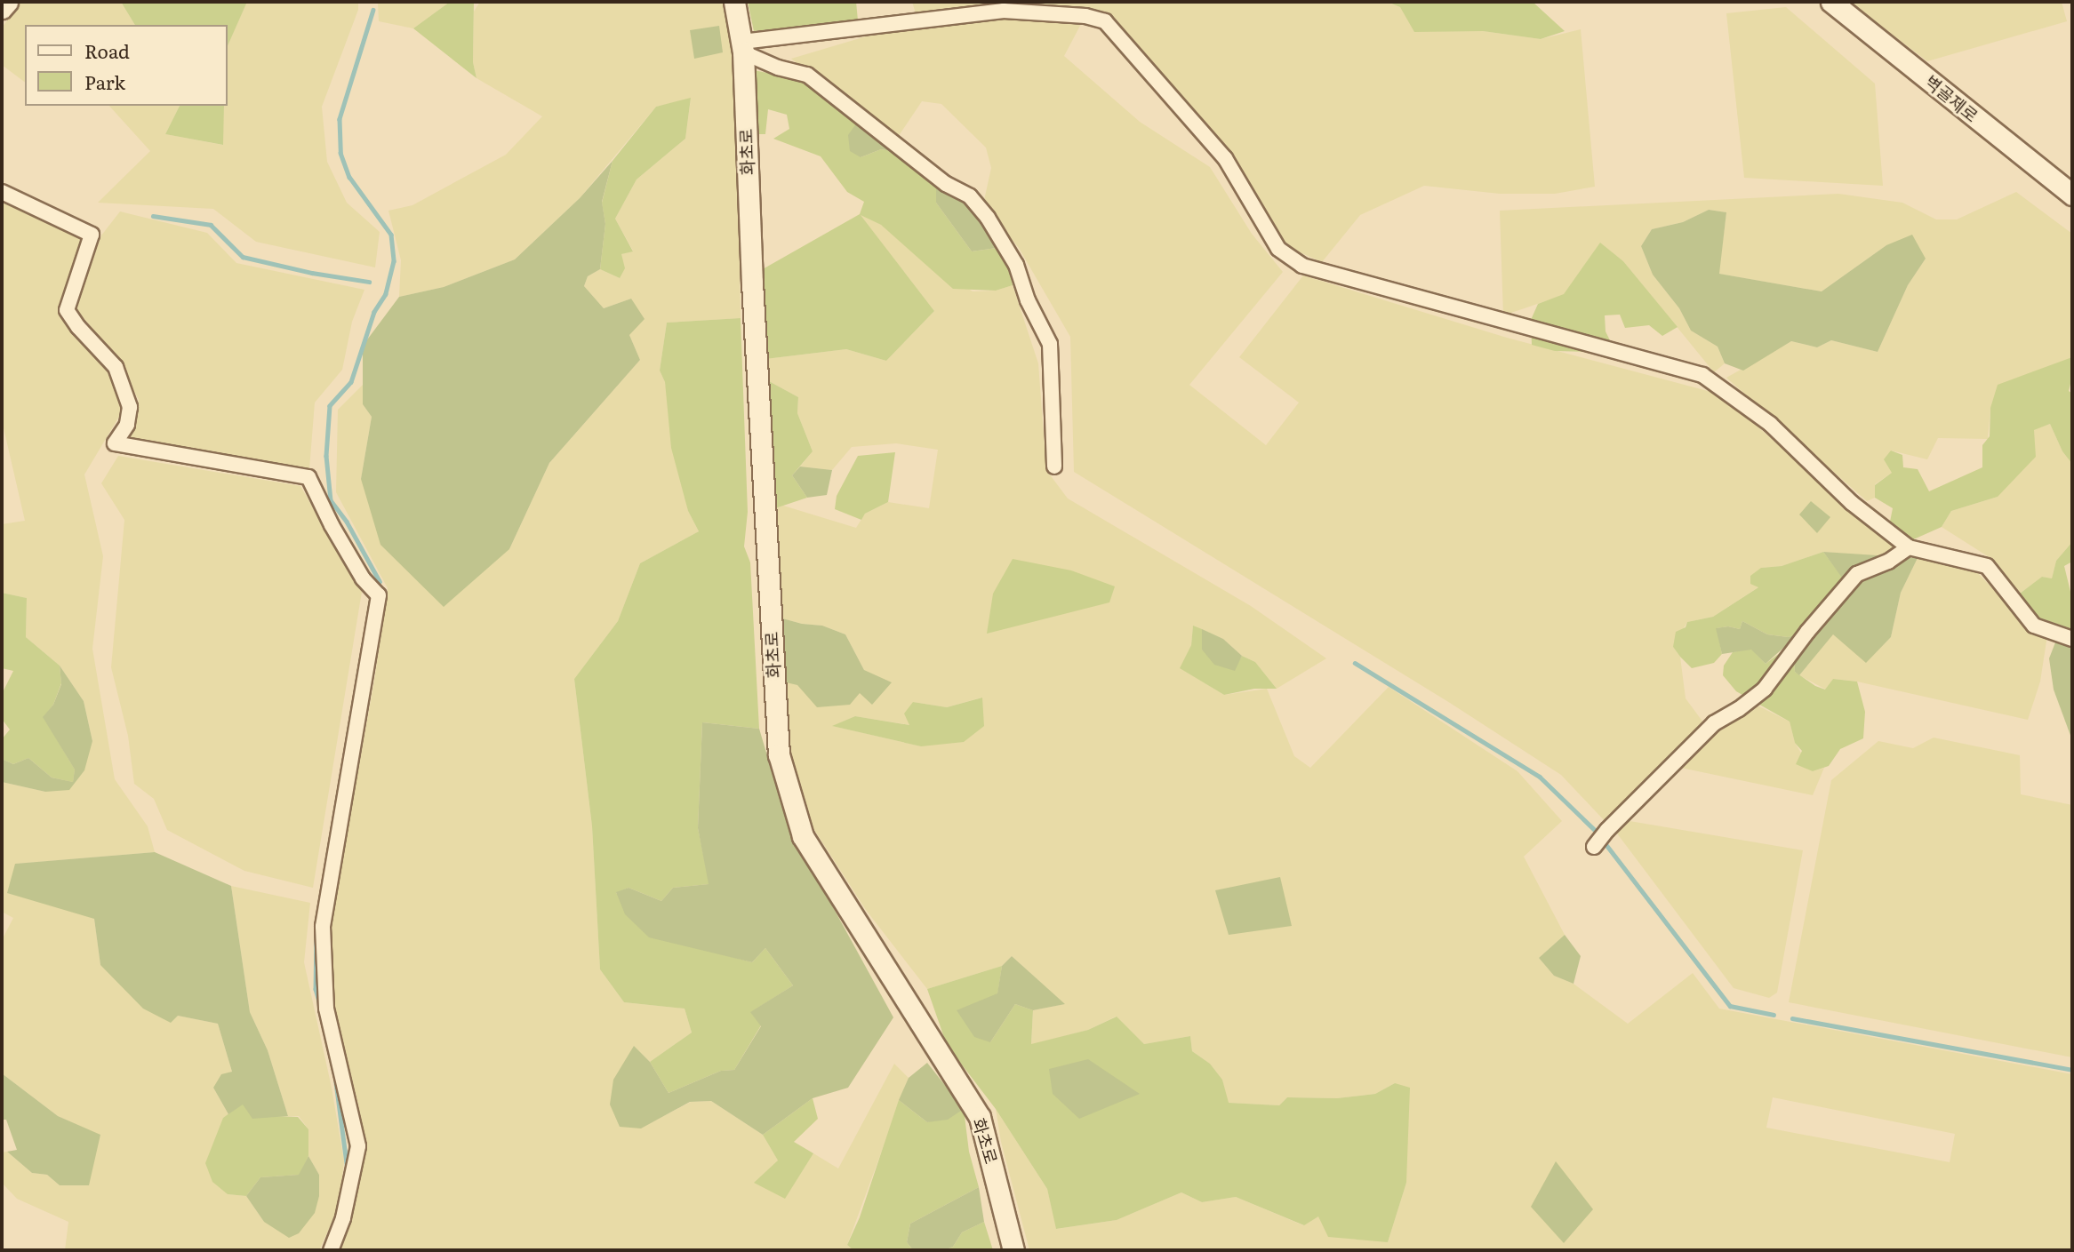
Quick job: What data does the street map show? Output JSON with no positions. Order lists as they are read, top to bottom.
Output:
{
  "streets": {
    "street": ["벽골제로", "화초로"]
  },
  "legend": ["Road", "Park"]
}
